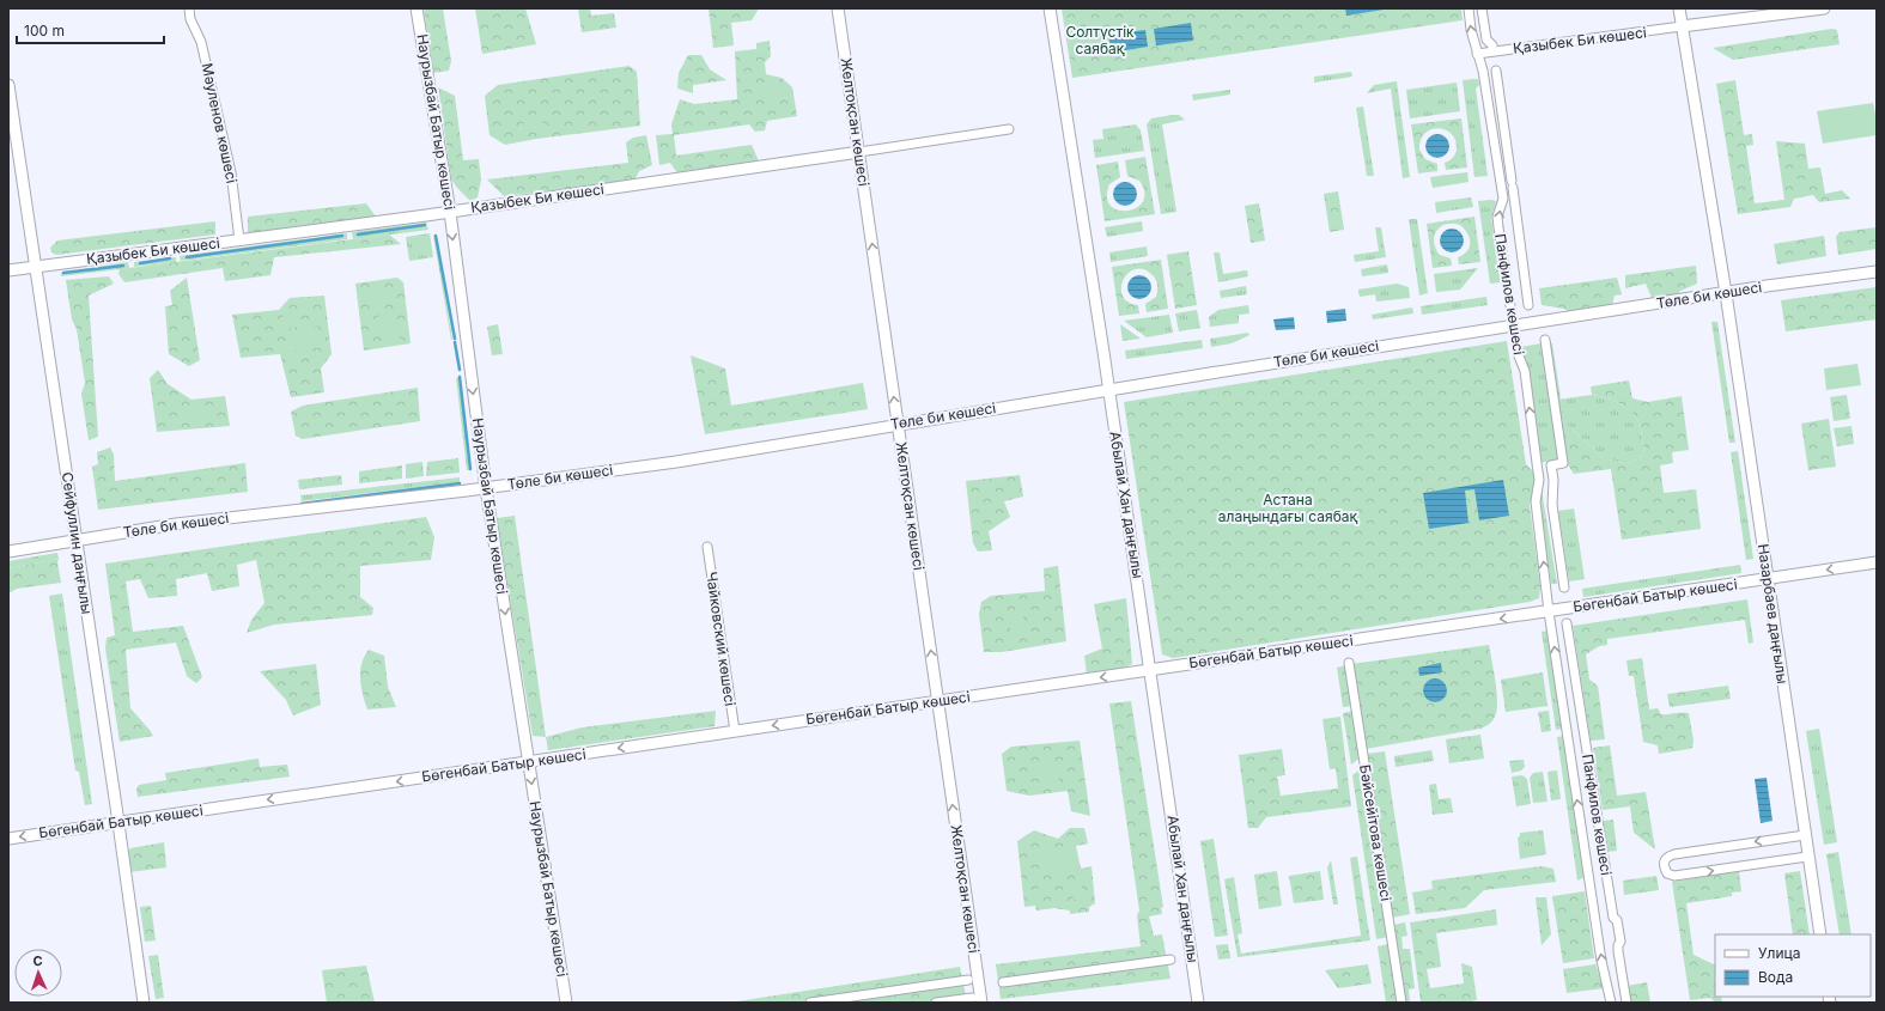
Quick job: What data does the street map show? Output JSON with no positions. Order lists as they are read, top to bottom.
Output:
{
  "streets": {
    "main road": [
      "Қазыбек Би көшесі",
      "Наурызбай Батыр көшесі",
      "Желтоқсан көшесі",
      "Төле би көшесі",
      "Абылай Хан даңғылы",
      "Сейфуллин даңғылы",
      "Бөгенбай Батыр көшесі",
      "Назарбаев даңғылы"
    ],
    "street": [
      "Мәуленов көшесі",
      "Панфилов көшесі",
      "Чайковский көшесі",
      "Бәйсейітова көшесі"
    ]
  },
  "crossings": [
    ["Қазыбек Би көшесі", "Наурызбай Батыр көшесі"],
    ["Қазыбек Би көшесі", "Желтоқсан көшесі"],
    ["Қазыбек Би көшесі", "Мәуленов көшесі"],
    ["Қазыбек Би көшесі", "Панфилов көшесі"],
    ["Қазыбек Би көшесі", "Сейфуллин даңғылы"],
    ["Қазыбек Би көшесі", "Назарбаев даңғылы"],
    ["Наурызбай Батыр көшесі", "Төле би көшесі"],
    ["Наурызбай Батыр көшесі", "Бөгенбай Батыр көшесі"],
    ["Желтоқсан көшесі", "Төле би көшесі"],
    ["Желтоқсан көшесі", "Бөгенбай Батыр көшесі"],
    ["Панфилов көшесі", "Төле би көшесі"],
    ["Панфилов көшесі", "Бөгенбай Батыр көшесі"],
    ["Төле би көшесі", "Абылай Хан даңғылы"],
    ["Төле би көшесі", "Сейфуллин даңғылы"],
    ["Төле би көшесі", "Назарбаев даңғылы"],
    ["Абылай Хан даңғылы", "Бөгенбай Батыр көшесі"],
    ["Сейфуллин даңғылы", "Бөгенбай Батыр көшесі"],
    ["Бөгенбай Батыр көшесі", "Назарбаев даңғылы"],
    ["Бөгенбай Батыр көшесі", "Чайковский көшесі"]
  ],
  "one_way": ["Наурызбай Батыр көшесі", "Желтоқсан көшесі", "Бөгенбай Батыр көшесі"],
  "parks": ["Солтүстік саябақ", "Астана алаңындағы саябақ"],
  "legend": ["Улица", "Вода"],
  "scale_bar": "100 m",
  "north": "top"
}
